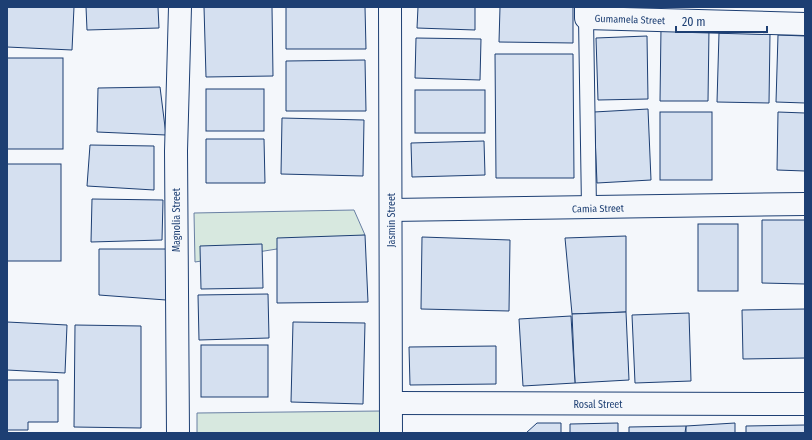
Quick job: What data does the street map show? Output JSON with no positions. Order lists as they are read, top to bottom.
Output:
{
  "streets": {
    "street": [
      "Gumamela Street",
      "Camia Street",
      "Magnolia Street",
      "Jasmin Street",
      "Rosal Street"
    ]
  },
  "crossings": [
    ["Camia Street", "Jasmin Street"],
    ["Jasmin Street", "Rosal Street"]
  ],
  "scale_bar": "20 m"
}
